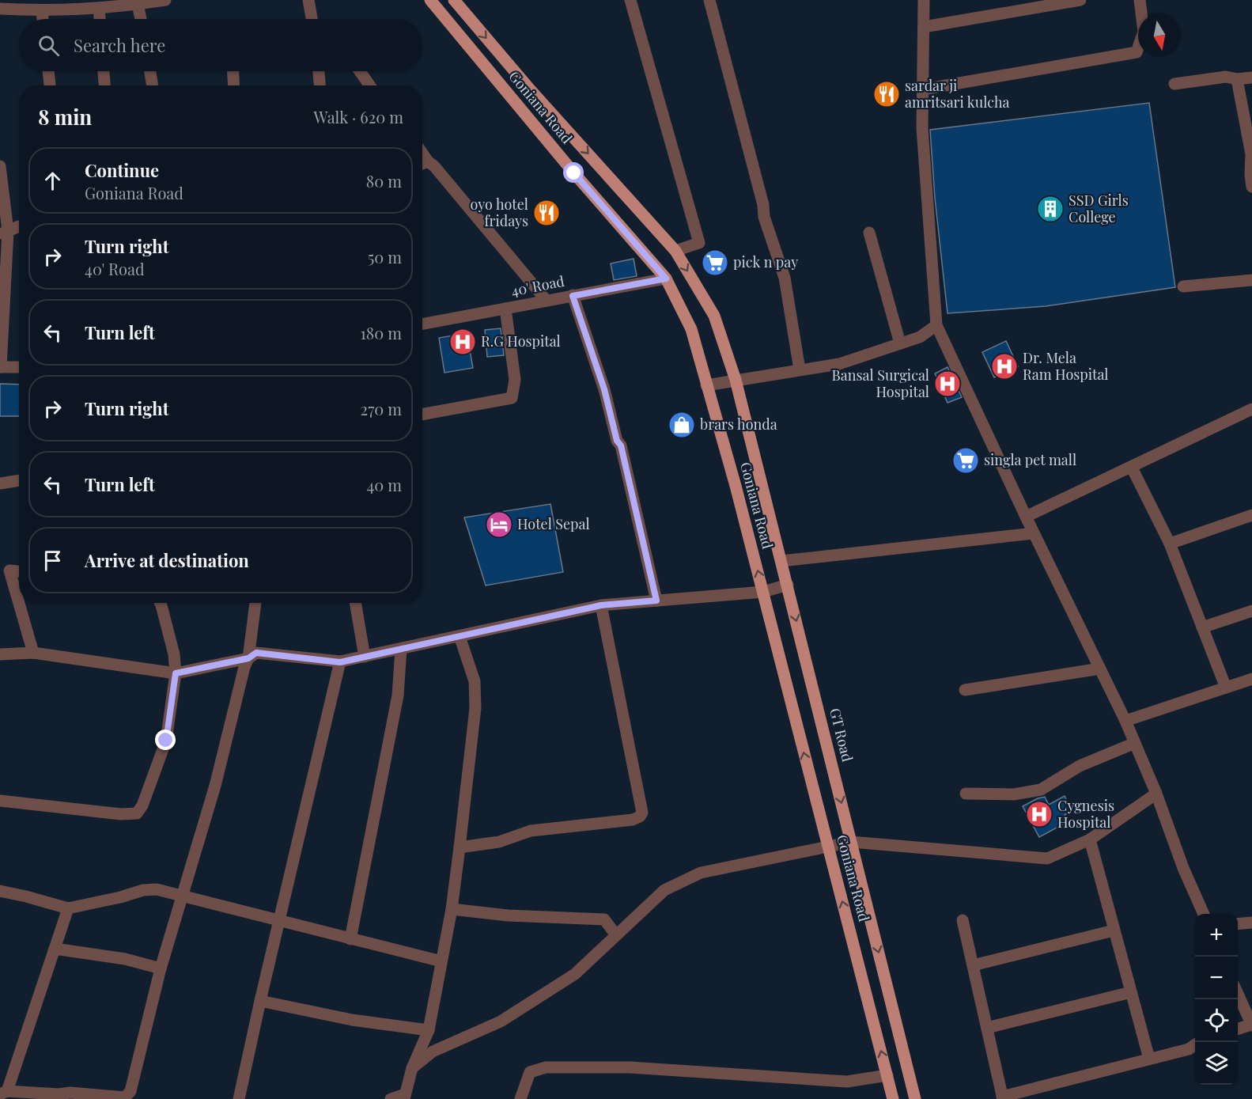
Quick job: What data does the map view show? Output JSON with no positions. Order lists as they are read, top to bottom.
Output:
{
  "streets": {
    "main road": ["Goniana Road", "GT Road"],
    "street": ["40' Road"]
  },
  "crossings": [
    ["Goniana Road", "40' Road"],
    ["Goniana Road", "GT Road"]
  ],
  "one_way": ["GT Road"],
  "places": {
    "restaurant": ["sardar ji amritsari kulcha", "oyo hotel fridays"],
    "building": ["SSD Girls College"],
    "supermarket": ["pick n pay", "singla pet mall"],
    "hospital": [
      "R.G Hospital",
      "Dr. Mela Ram Hospital",
      "Bansal Surgical Hospital",
      "Cygnesis Hospital"
    ],
    "shop": ["brars honda"],
    "hotel": ["Hotel Sepal"]
  },
  "north": "bottom",
  "page": {
    "search": "Search here",
    "heading": ["8 min", "Walk · 620 m"],
    "list": [
      ["Continue", "Goniana Road", "80 m"],
      ["Turn right", "40' Road", "50 m"],
      ["Turn left", "180 m"],
      ["Turn right", "270 m"],
      ["Turn left", "40 m"],
      "Arrive at destination"
    ],
    "map_buttons": ["+", "−"]
  }
}
